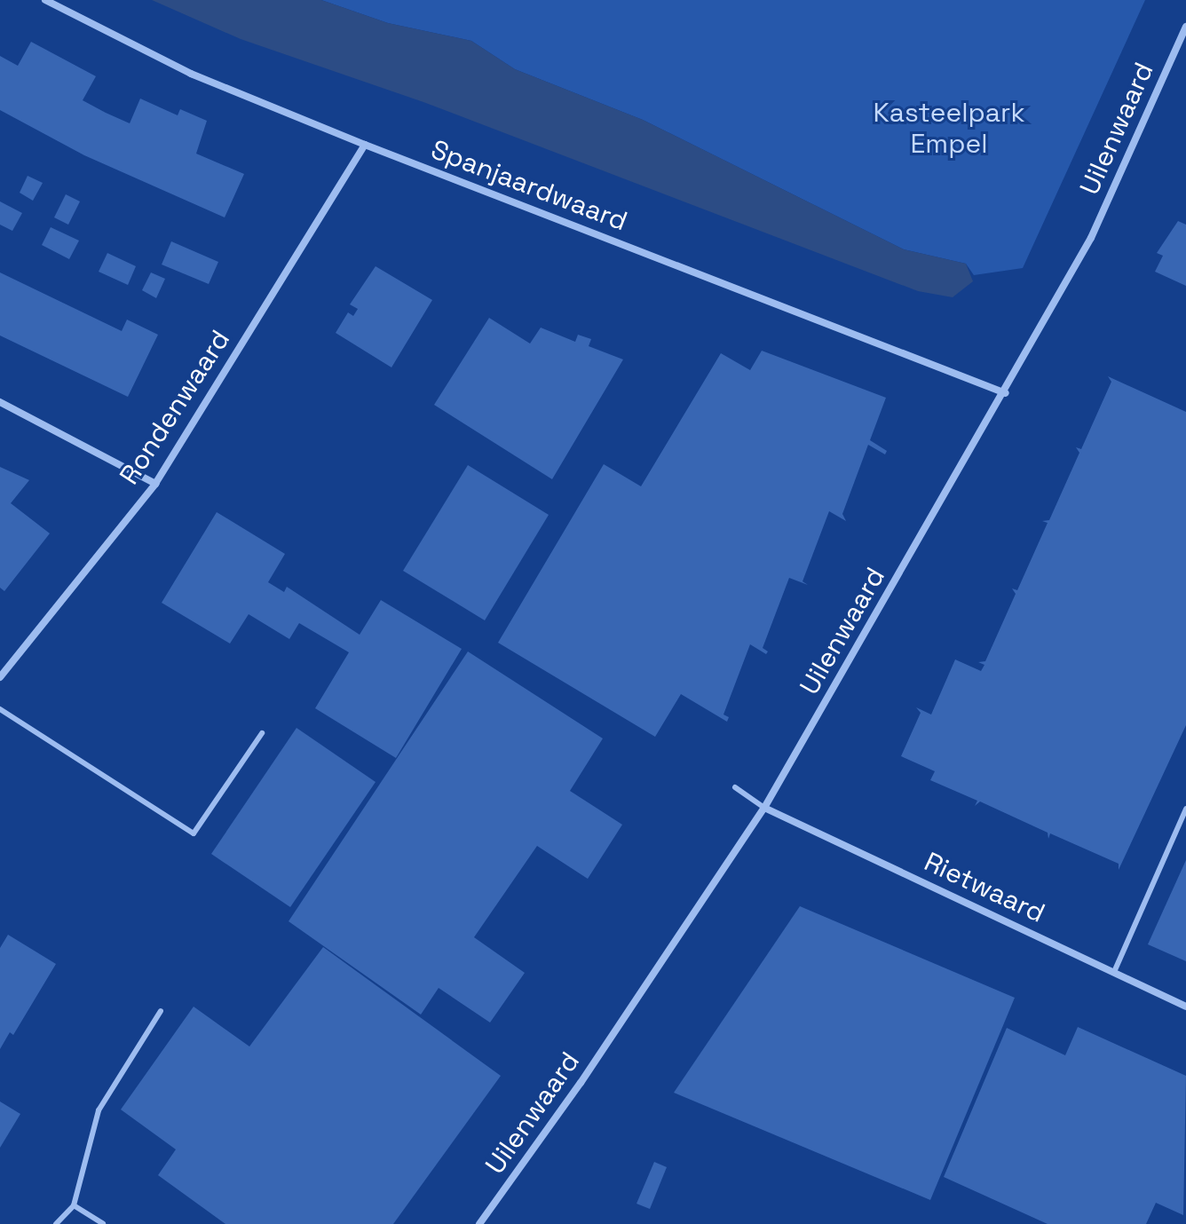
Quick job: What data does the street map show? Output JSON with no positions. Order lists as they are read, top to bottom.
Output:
{
  "streets": {
    "street": [
      "Uilenwaard",
      "Spanjaardwaard",
      "Rondenwaard",
      "Rietwaard"
    ]
  },
  "crossings": [
    ["Uilenwaard", "Spanjaardwaard"],
    ["Uilenwaard", "Rietwaard"],
    ["Spanjaardwaard", "Rondenwaard"]
  ],
  "parks": ["Kasteelpark Empel"]
}
